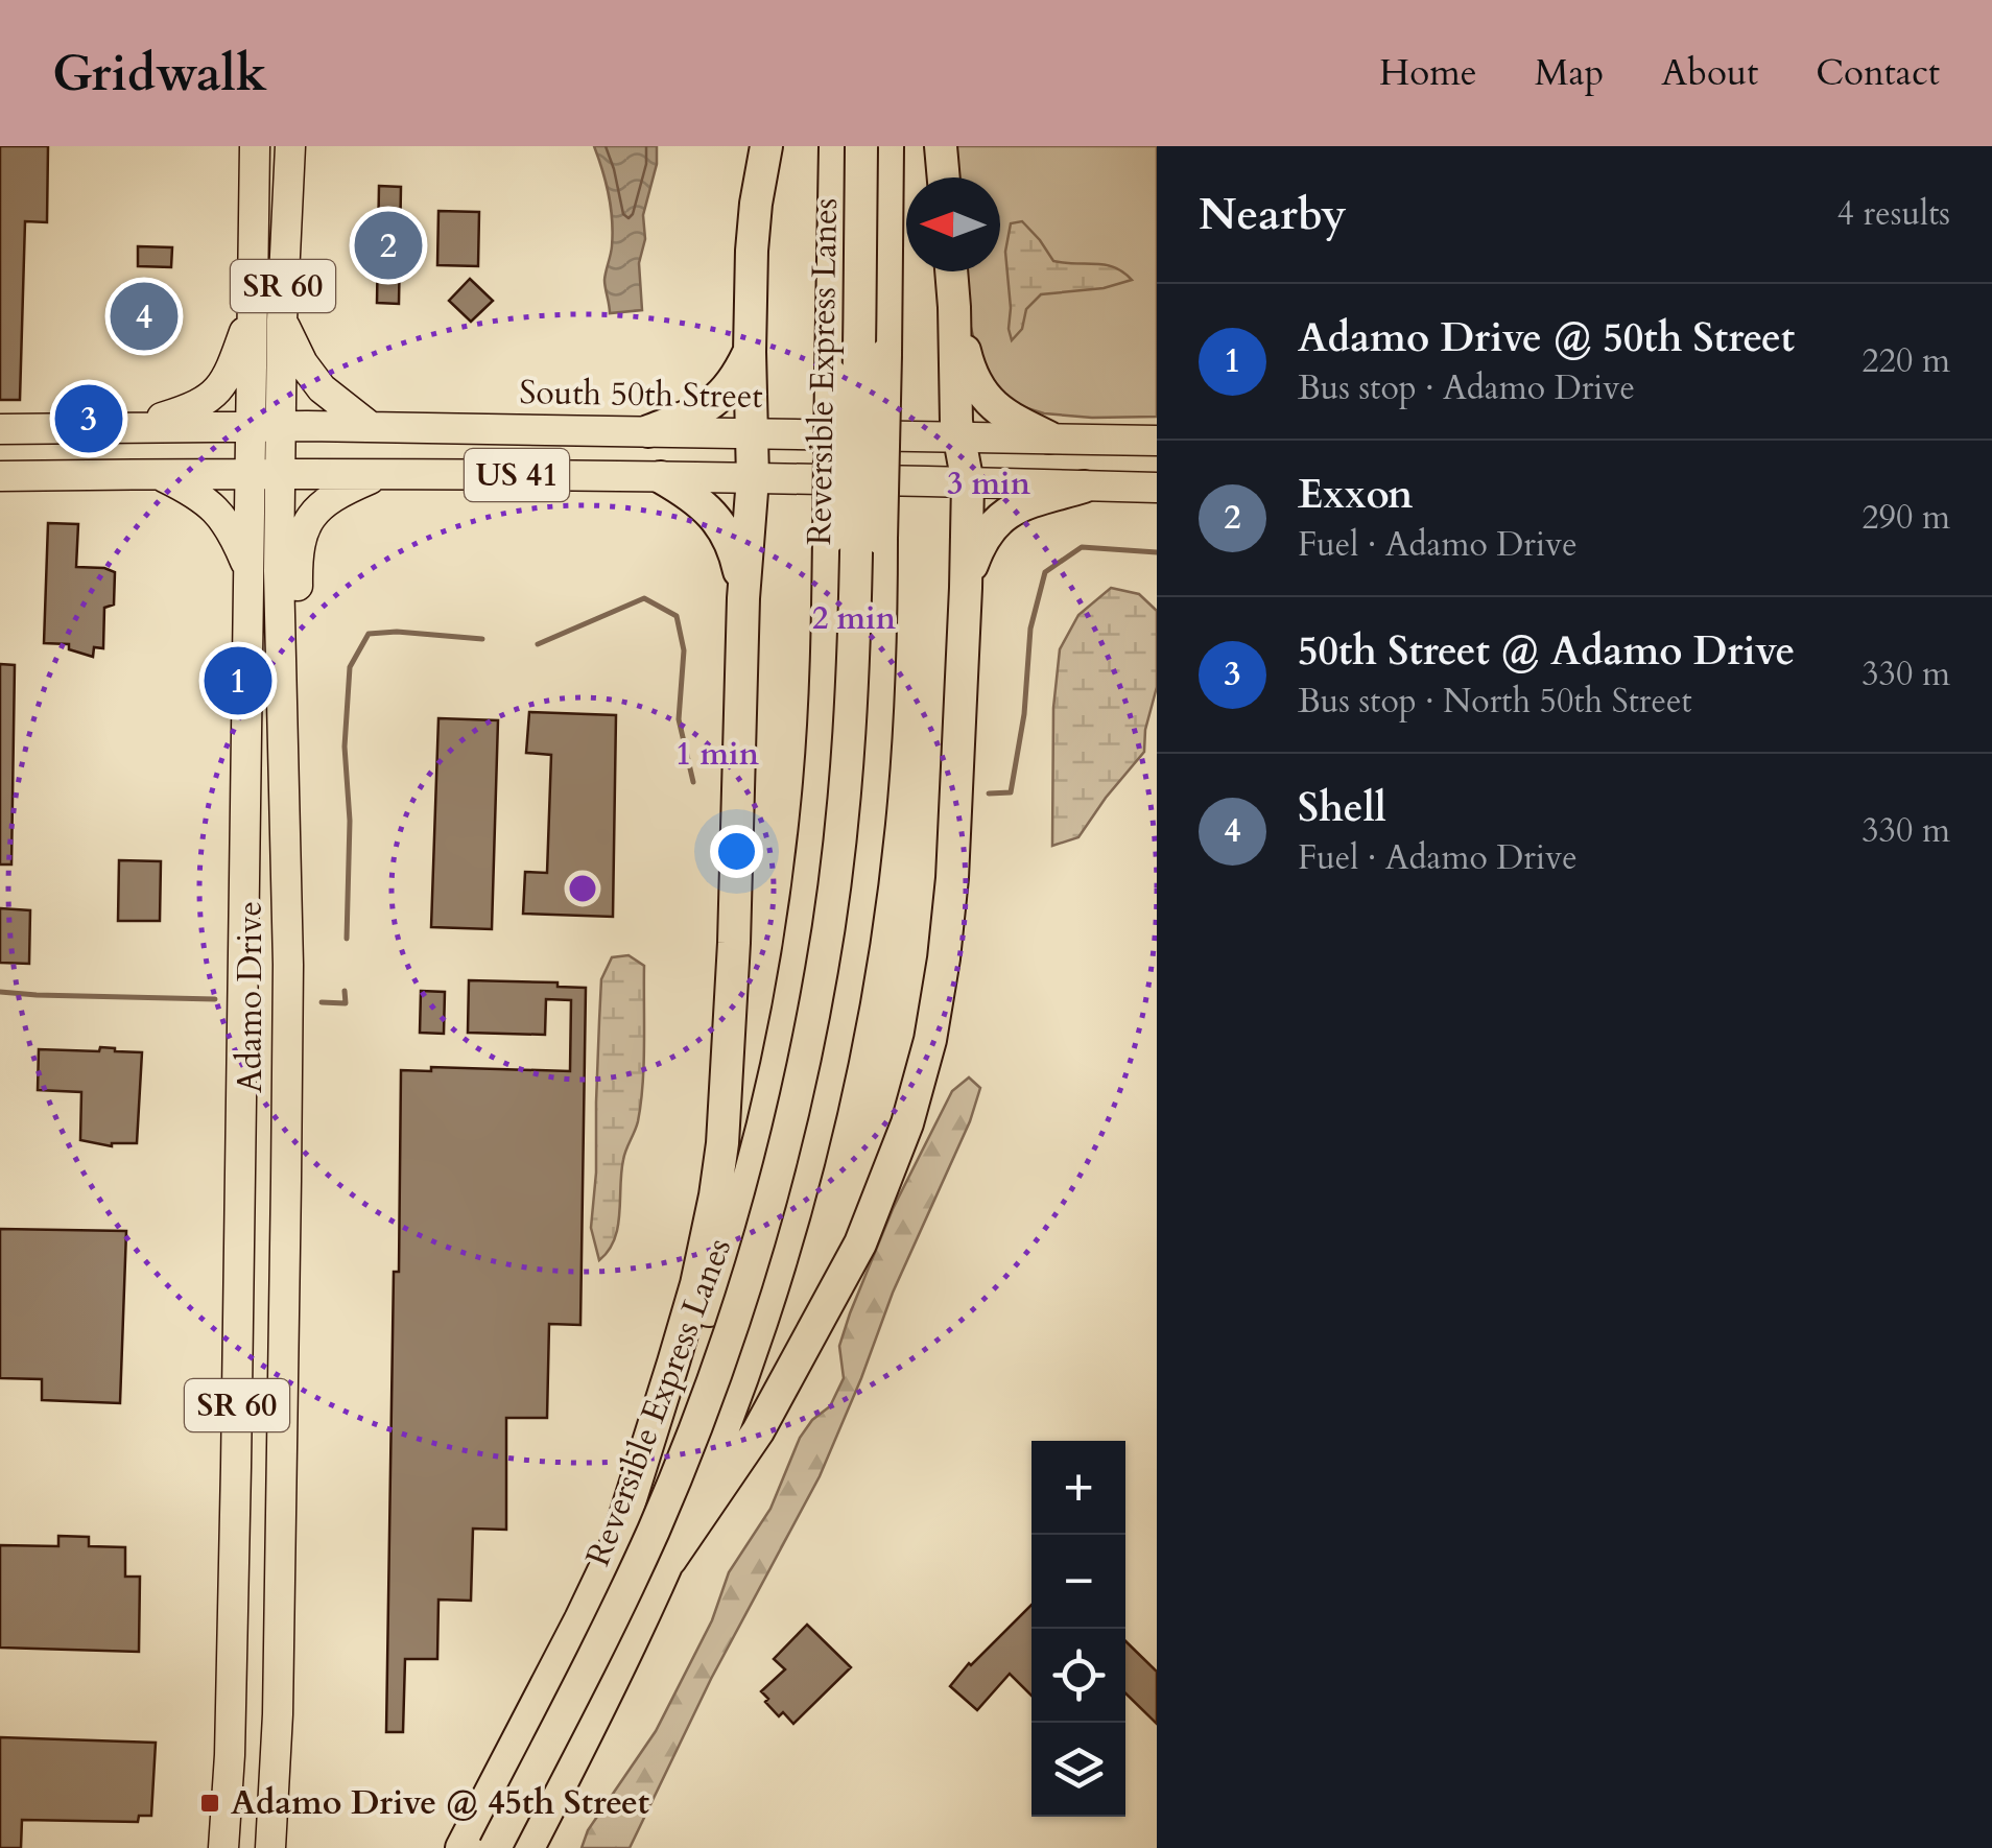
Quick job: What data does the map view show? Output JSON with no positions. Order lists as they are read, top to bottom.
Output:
{
  "streets": {
    "highway": ["Reversible Express Lanes"],
    "main road": [
      "SR 60",
      "South 50th Street",
      "US 41",
      "Adamo Drive"
    ]
  },
  "crossings": [
    ["South 50th Street", "US 41"],
    ["South 50th Street", "Adamo Drive"],
    ["US 41", "Adamo Drive"]
  ],
  "places": {
    "transit": ["Adamo Drive @ 45th Street"]
  },
  "north": "left",
  "page": {
    "header": "Gridwalk",
    "nav": [
      "Home",
      "Map",
      "About",
      "Contact"
    ],
    "heading": ["Nearby", "4 results"],
    "pins": [
      "2",
      "4",
      "3",
      "1"
    ],
    "list": [
      {
        "mark": "1",
        "name": "Adamo Drive @ 50th Street",
        "note": "Bus stop · Adamo Drive",
        "value": "220 m"
      },
      {
        "mark": "2",
        "name": "Exxon",
        "note": "Fuel · Adamo Drive",
        "value": "290 m"
      },
      {
        "mark": "3",
        "name": "50th Street @ Adamo Drive",
        "note": "Bus stop · North 50th Street",
        "value": "330 m"
      },
      {
        "mark": "4",
        "name": "Shell",
        "note": "Fuel · Adamo Drive",
        "value": "330 m"
      }
    ],
    "map_buttons": ["+", "−"]
  },
  "rings": ["3 min", "2 min", "1 min"]
}
